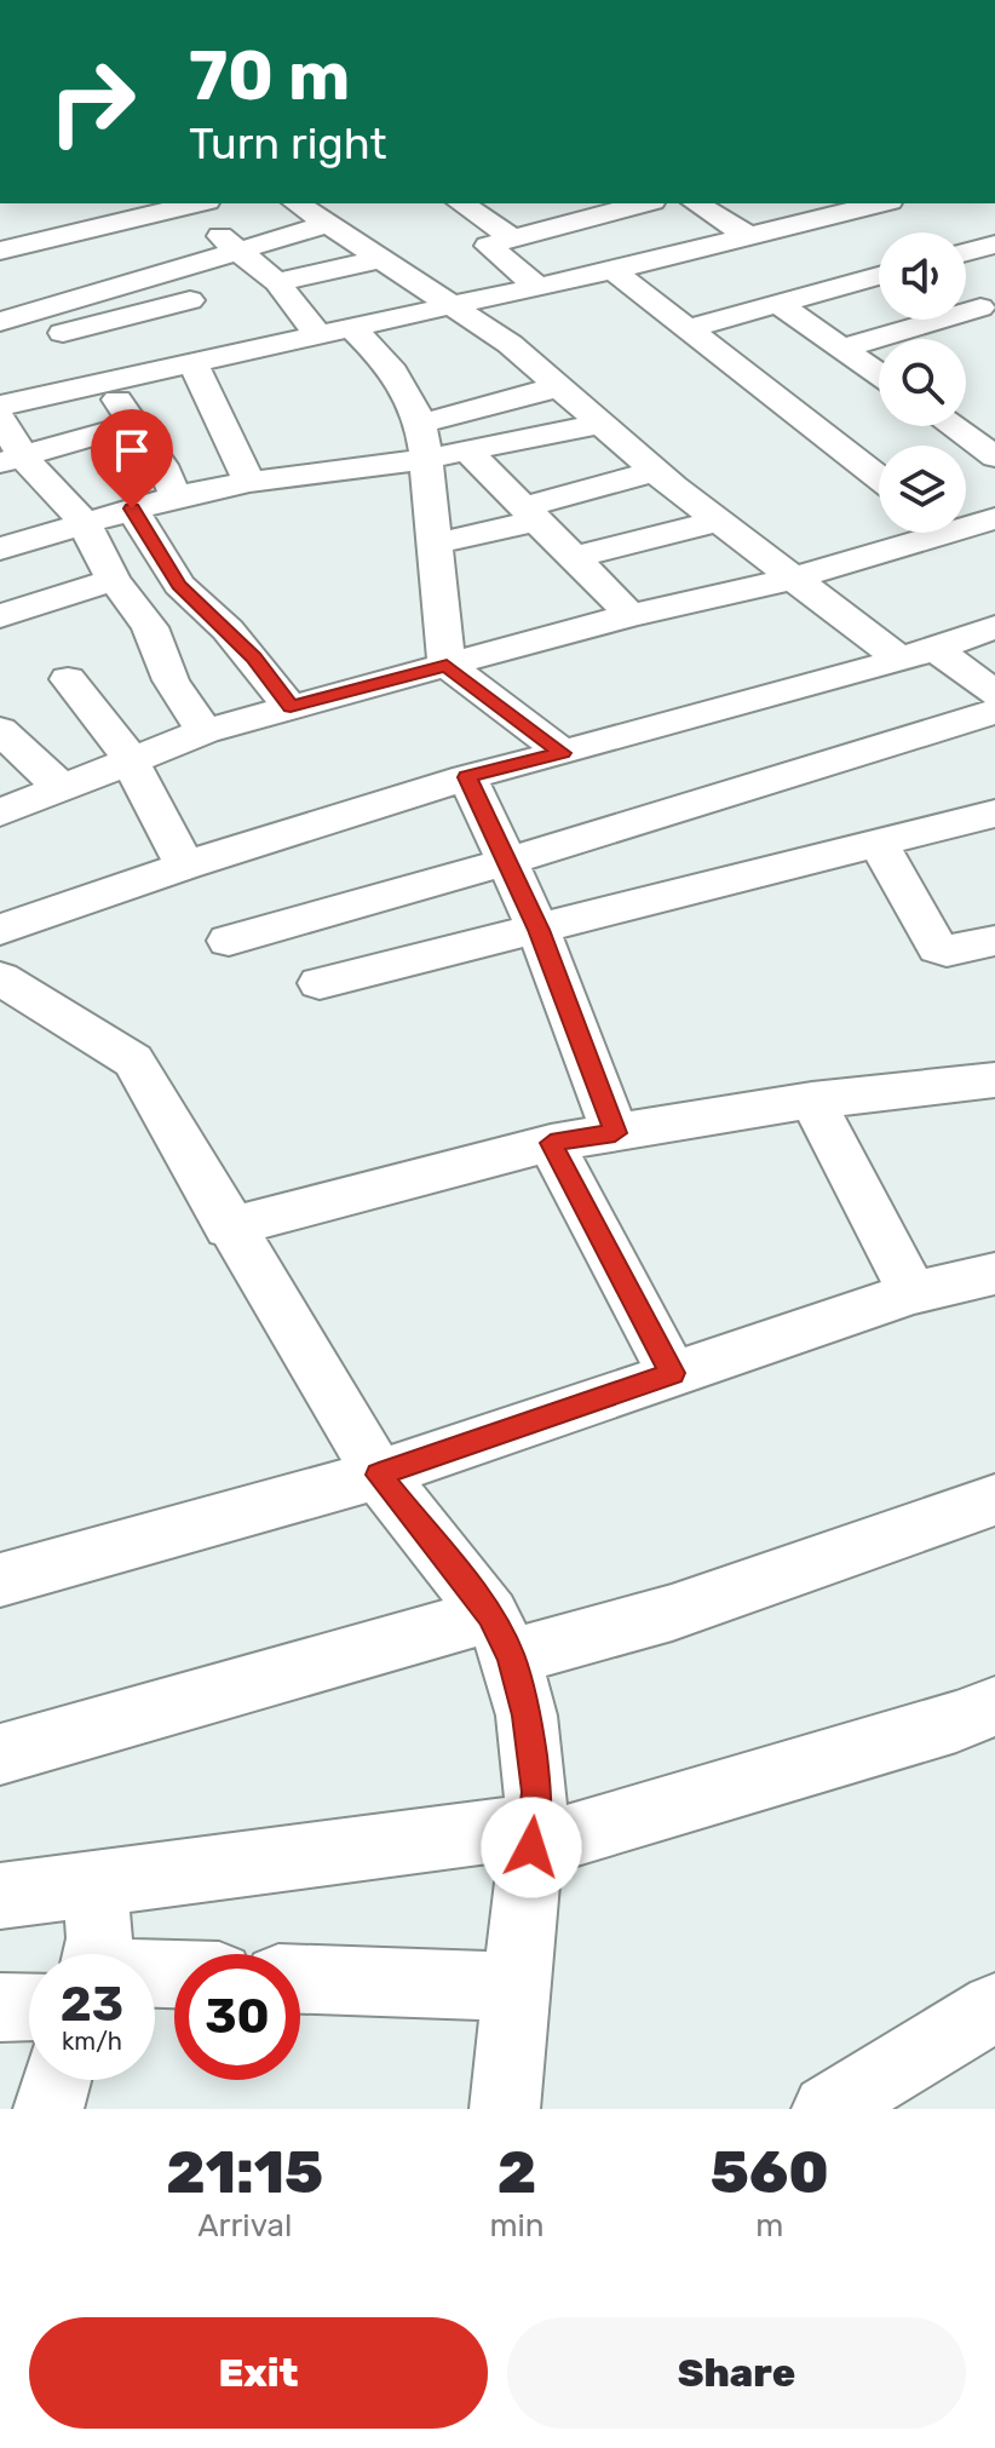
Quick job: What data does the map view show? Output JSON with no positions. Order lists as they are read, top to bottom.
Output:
{
  "page": {
    "turn": ["70 m", "Turn right"],
    "speed": "23 km/h",
    "limit": "30",
    "eta": [
      "21:15",
      "Arrival",
      "2",
      "min",
      "560",
      "m"
    ],
    "buttons": ["Exit", "Share"]
  }
}
